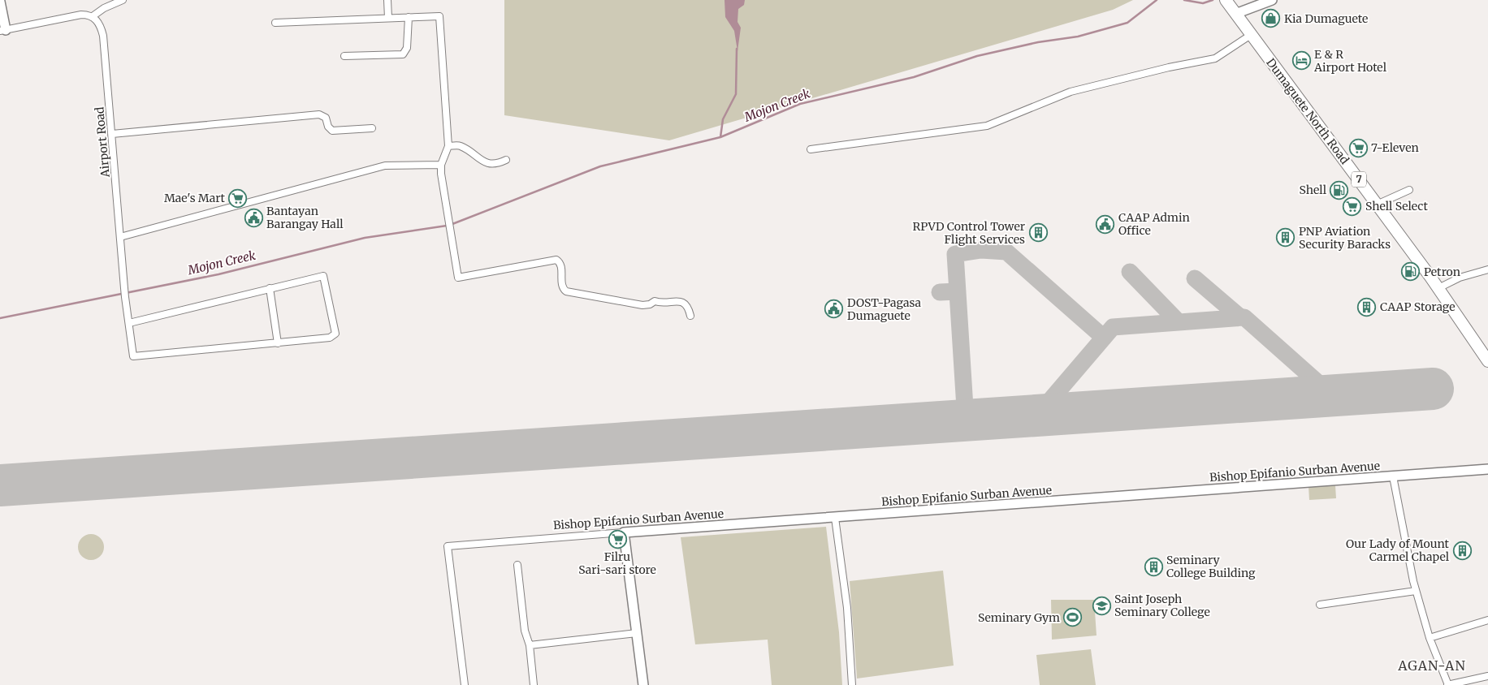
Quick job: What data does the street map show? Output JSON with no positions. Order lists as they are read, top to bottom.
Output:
{
  "streets": {
    "highway": ["Dumaguete North Road", "7"],
    "street": ["Airport Road", "Bishop Epifanio Surban Avenue"]
  },
  "districts": ["AGAN-AN"],
  "water": ["Mojon Creek"],
  "places": {
    "shop": ["Kia Dumaguete"],
    "hotel": ["E & R Airport Hotel"],
    "supermarket": [
      "7-Eleven",
      "Mae's Mart",
      "Shell Select",
      "Filru Sari-sari store"
    ],
    "fuel station": ["Shell", "Petron"],
    "public building": ["Bantayan Barangay Hall", "CAAP Admin Office", "DOST-Pagasa Dumaguete"],
    "building": [
      "RPVD Control Tower Flight Services",
      "PNP Aviation Security Baracks",
      "CAAP Storage",
      "Our Lady of Mount Carmel Chapel",
      "Seminary College Building"
    ],
    "school or university": ["Saint Joseph Seminary College"],
    "sports": ["Seminary Gym"]
  }
}
